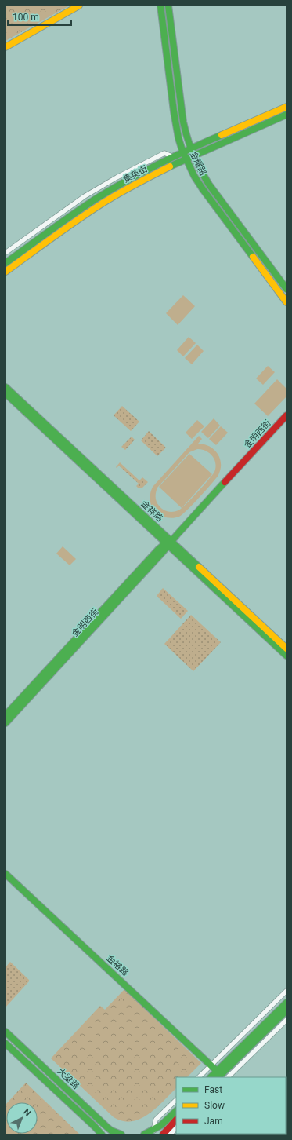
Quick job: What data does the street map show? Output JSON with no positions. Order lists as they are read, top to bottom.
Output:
{
  "streets": {
    "street": [
      "金耀路",
      "集英街",
      "金明西街",
      "金祥路",
      "金裕路",
      "大梁路"
    ]
  },
  "crossings": [
    ["金耀路", "集英街"],
    ["金明西街", "金祥路"]
  ],
  "legend": ["Fast", "Slow", "Jam"],
  "scale_bar": "100 m",
  "north": "top right"
}
